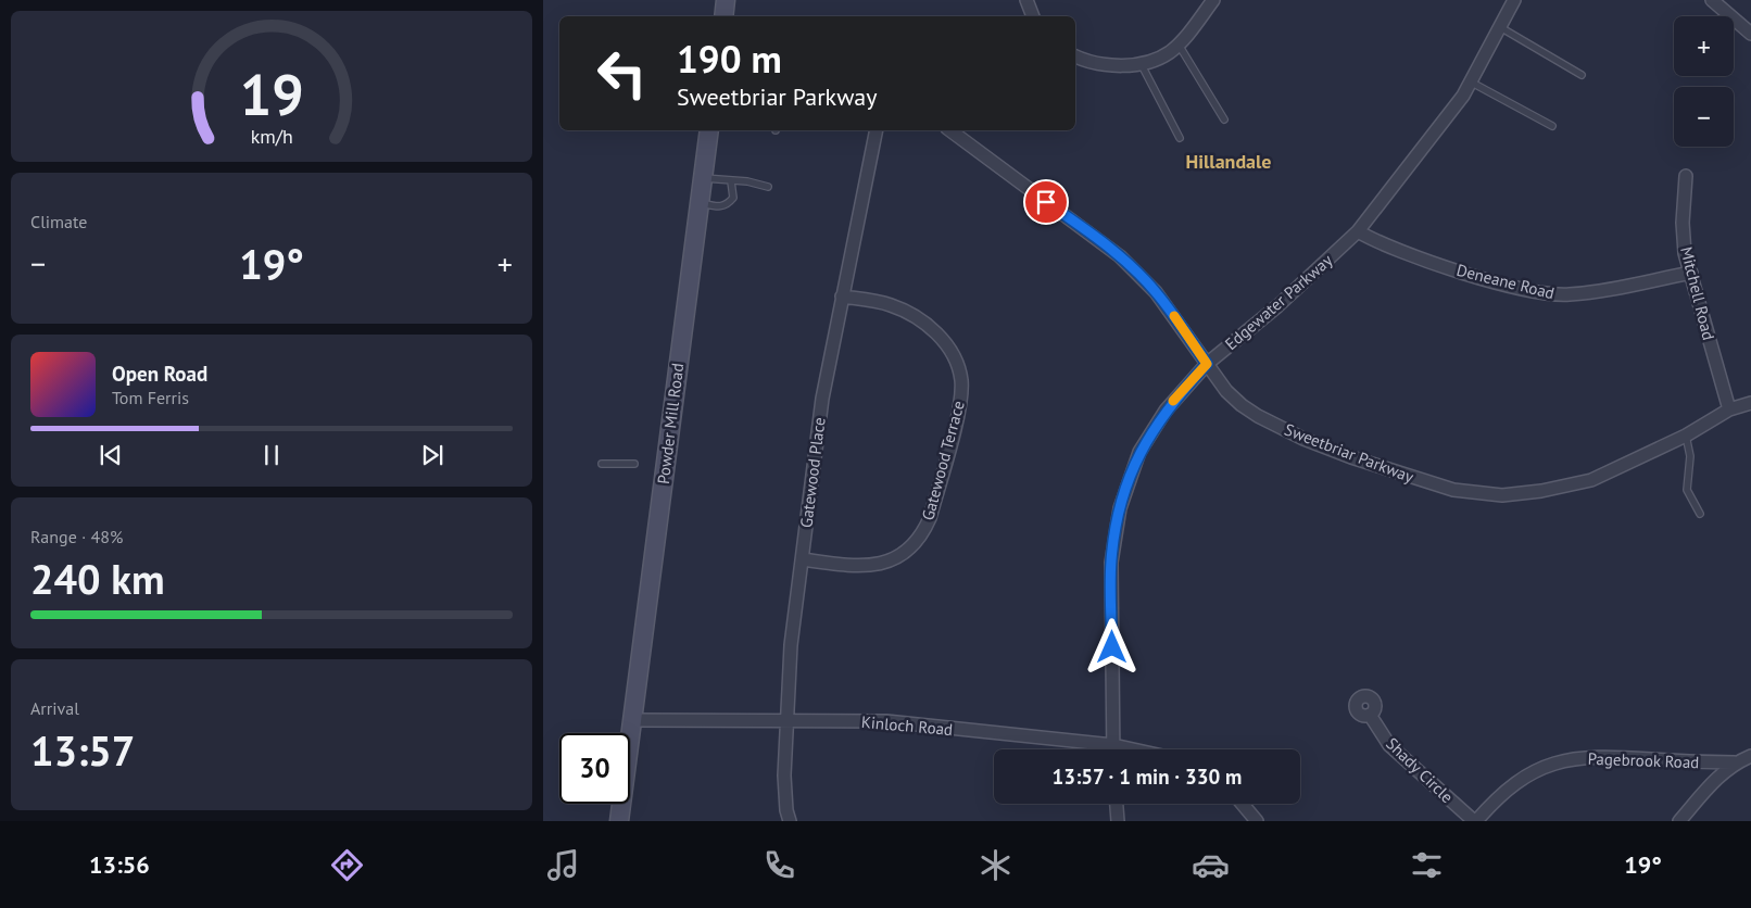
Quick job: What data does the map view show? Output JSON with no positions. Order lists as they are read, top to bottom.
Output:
{
  "streets": {
    "main road": ["Powder Mill Road"],
    "street": [
      "Deneane Road",
      "Mitchell Road",
      "Edgewater Parkway",
      "Sweetbriar Parkway",
      "Gatewood Terrace",
      "Gatewood Place",
      "Kinloch Road",
      "Pagebrook Road",
      "Shady Circle"
    ]
  },
  "crossings": [
    ["Deneane Road", "Mitchell Road"],
    ["Deneane Road", "Edgewater Parkway"],
    ["Mitchell Road", "Sweetbriar Parkway"],
    ["Edgewater Parkway", "Sweetbriar Parkway"],
    ["Edgewater Parkway", "Kinloch Road"],
    ["Powder Mill Road", "Kinloch Road"],
    ["Gatewood Terrace", "Gatewood Place"],
    ["Gatewood Place", "Kinloch Road"],
    ["Pagebrook Road", "Shady Circle"]
  ],
  "districts": ["Hillandale"],
  "page": {
    "map_buttons": ["+", "−"],
    "turn": ["190 m", "Sweetbriar Parkway"],
    "tile": [
      "Climate",
      ["Range · 48%", "240 km"],
      ["Arrival", "13:57"]
    ],
    "heat": ["−", "19°", "+"],
    "song": ["Open Road", "Tom Ferris"],
    "limit": "30",
    "trip": "13:57 · 1 min · 330 m",
    "tabs": ["13:56", "19°"],
    "gauge": ["19", "km/h"]
  }
}
